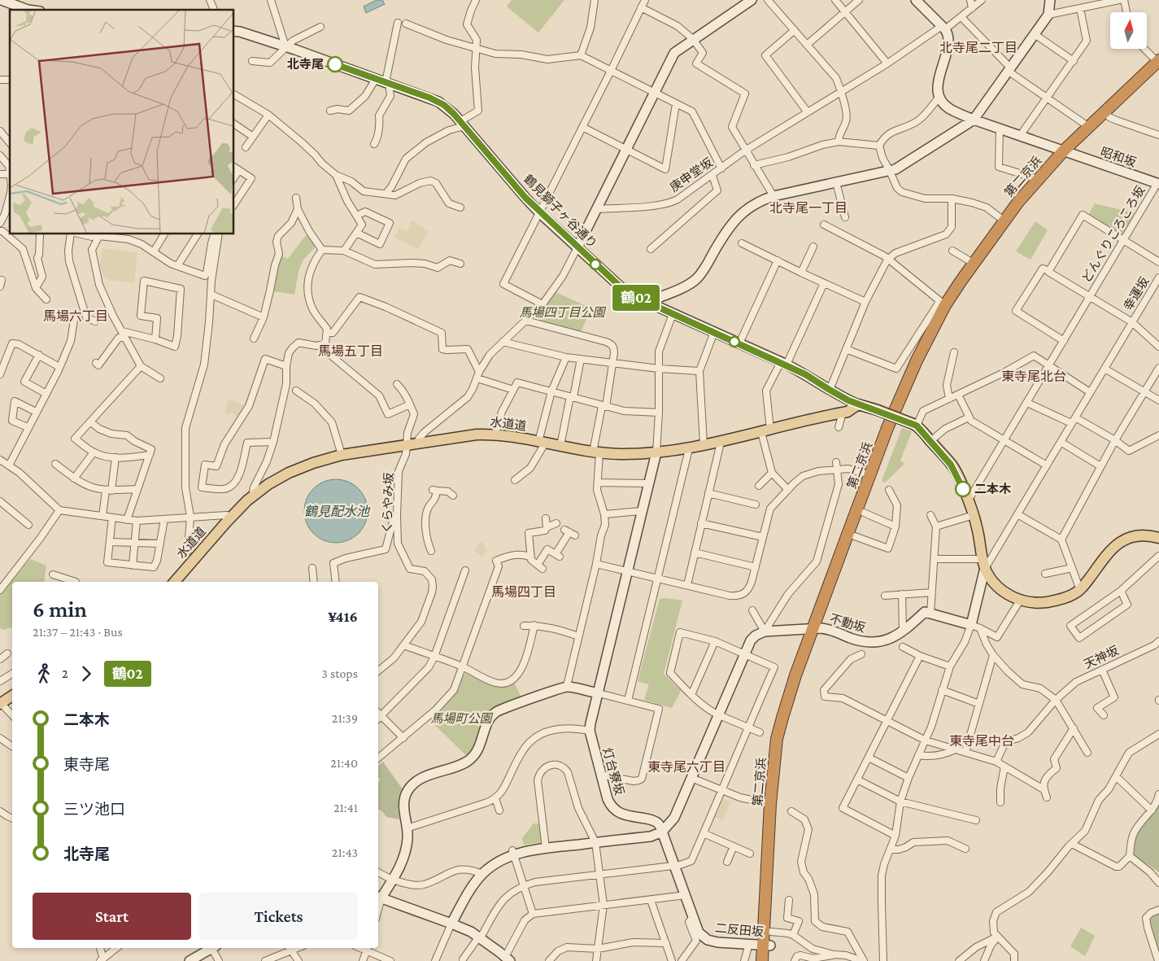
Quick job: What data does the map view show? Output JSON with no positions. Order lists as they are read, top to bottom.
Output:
{
  "streets": {
    "highway": ["第二京浜"],
    "main road": ["鶴見獅子ヶ谷通り", "水道道"],
    "street": [
      "昭和坂",
      "庚申堂坂",
      "どんぐりころころ坂",
      "幸運坂",
      "くらやみ坂",
      "不動坂",
      "天神坂",
      "灯台寮坂",
      "二反田坂"
    ]
  },
  "crossings": [
    ["昭和坂", "第二京浜"],
    ["昭和坂", "どんぐりころころ坂"],
    ["第二京浜", "不動坂"],
    ["第二京浜", "二反田坂"],
    ["鶴見獅子ヶ谷通り", "水道道"],
    ["水道道", "くらやみ坂"],
    ["灯台寮坂", "二反田坂"]
  ],
  "districts": [
    "北寺尾二丁目",
    "北寺尾一丁目",
    "馬場六丁目",
    "馬場五丁目",
    "東寺尾北台",
    "馬場四丁目",
    "東寺尾中台",
    "東寺尾六丁目"
  ],
  "water": ["鶴見配水池"],
  "parks": ["馬場四丁目公園", "馬場町公園"],
  "places": ["北寺尾", "二本木"],
  "lines": ["bus line 鶴02"],
  "north": "top",
  "page": {
    "on_map": "鶴02",
    "heading": ["6 min", "21:37 – 21:43 · Bus", "¥416"],
    "legs": ["2", "鶴02", "3 stops"],
    "list": [
      {
        "name": "二本木",
        "value": "21:39"
      },
      {
        "name": "東寺尾",
        "value": "21:40"
      },
      {
        "name": "三ツ池口",
        "value": "21:41"
      },
      {
        "name": "北寺尾",
        "value": "21:43"
      }
    ],
    "buttons": ["Start", "Tickets"]
  }
}
